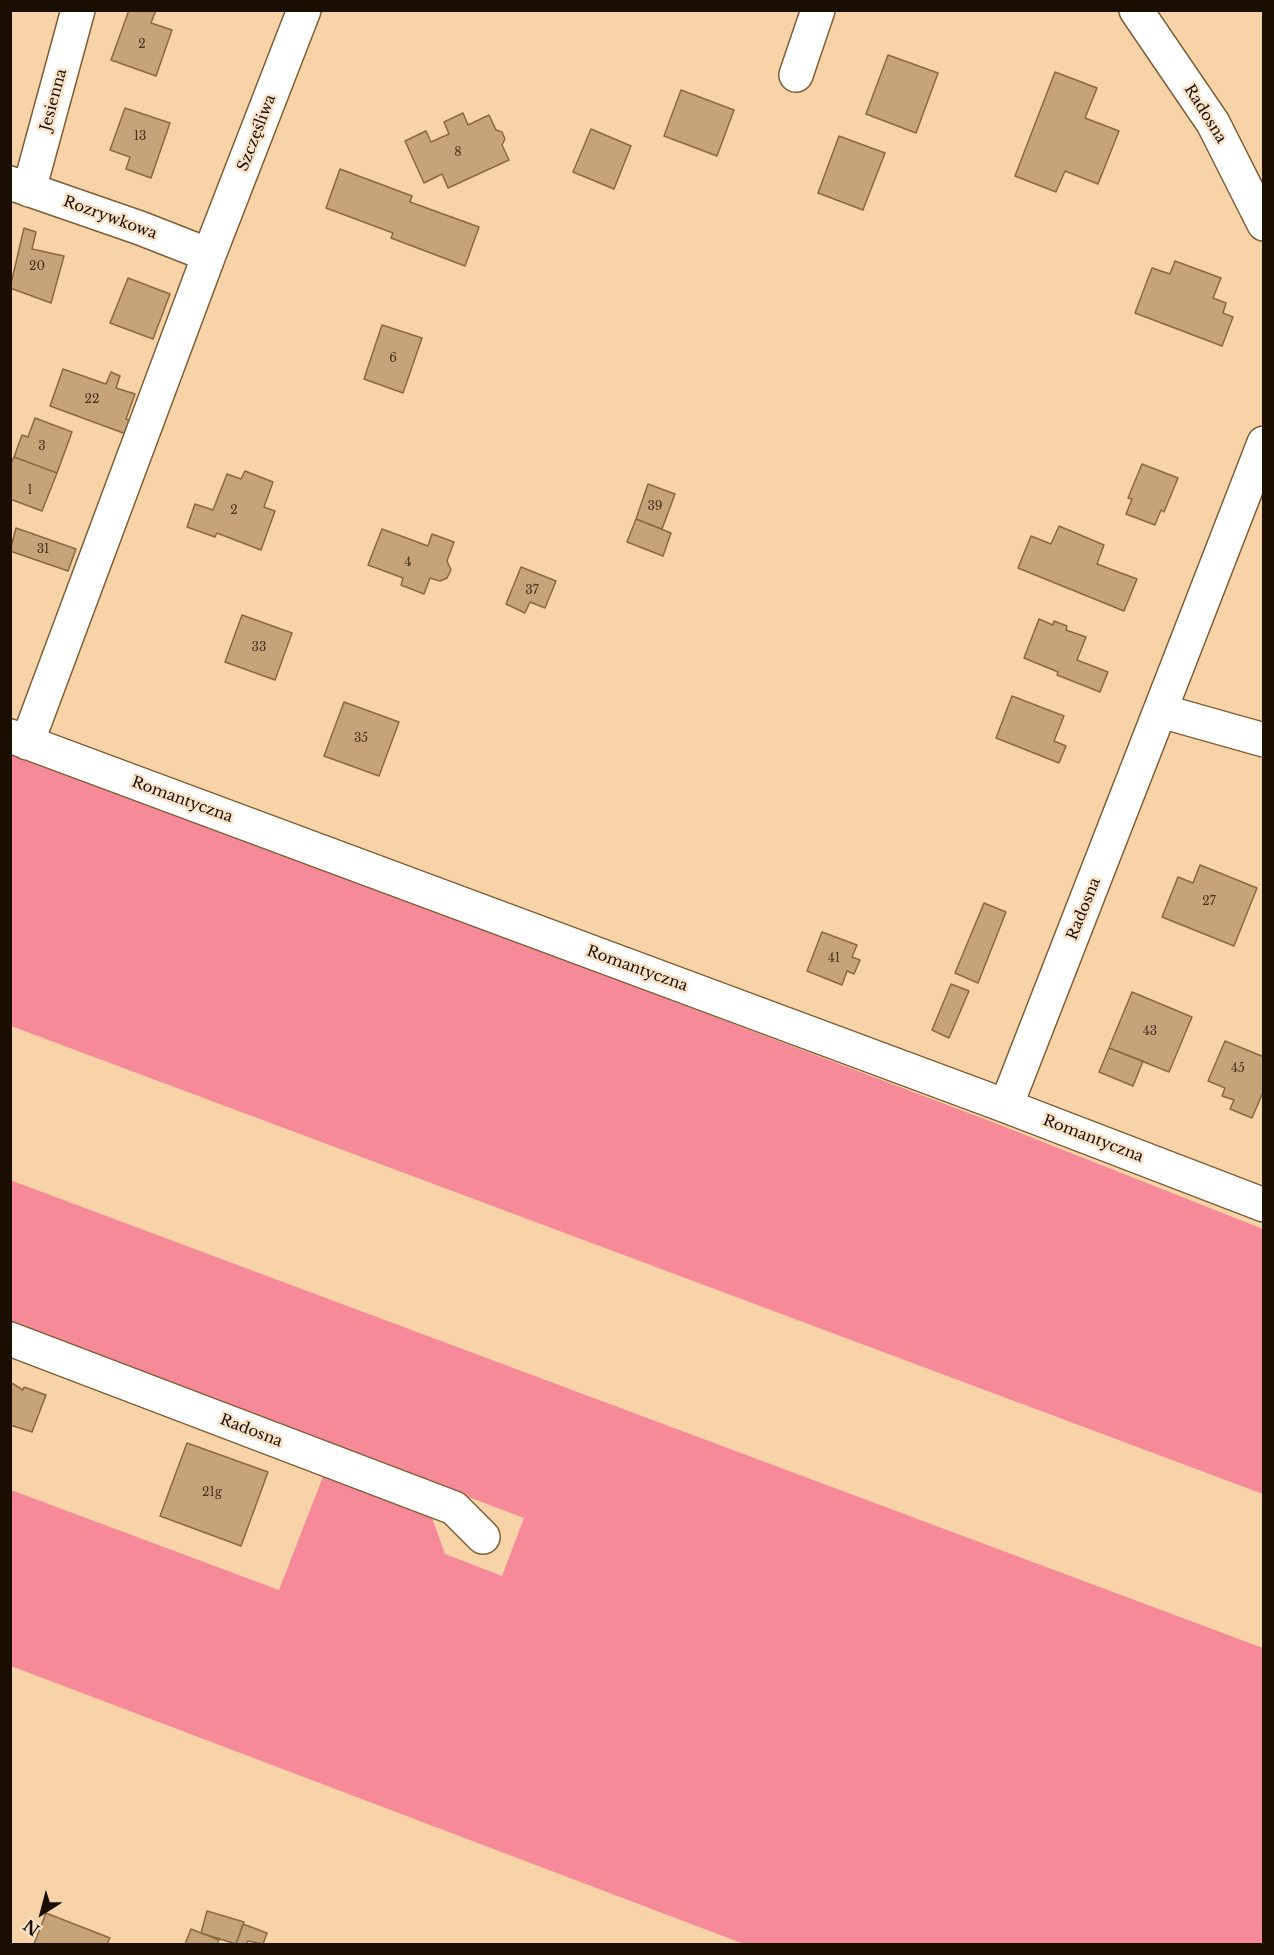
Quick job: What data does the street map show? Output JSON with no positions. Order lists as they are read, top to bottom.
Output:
{
  "streets": {
    "street": [
      "Jesienna",
      "Radosna",
      "Szczęśliwa",
      "Rozrywkowa",
      "Romantyczna"
    ]
  },
  "crossings": [
    ["Jesienna", "Rozrywkowa"],
    ["Radosna", "Romantyczna"],
    ["Szczęśliwa", "Rozrywkowa"],
    ["Szczęśliwa", "Romantyczna"]
  ],
  "house_numbers": [
    "2",
    "13",
    "8",
    "20",
    "6",
    "22",
    "3",
    "1",
    "39",
    "2",
    "31",
    "4",
    "37",
    "33",
    "35",
    "27",
    "41",
    "43",
    "45",
    "21g"
  ],
  "north": "bottom left"
}
